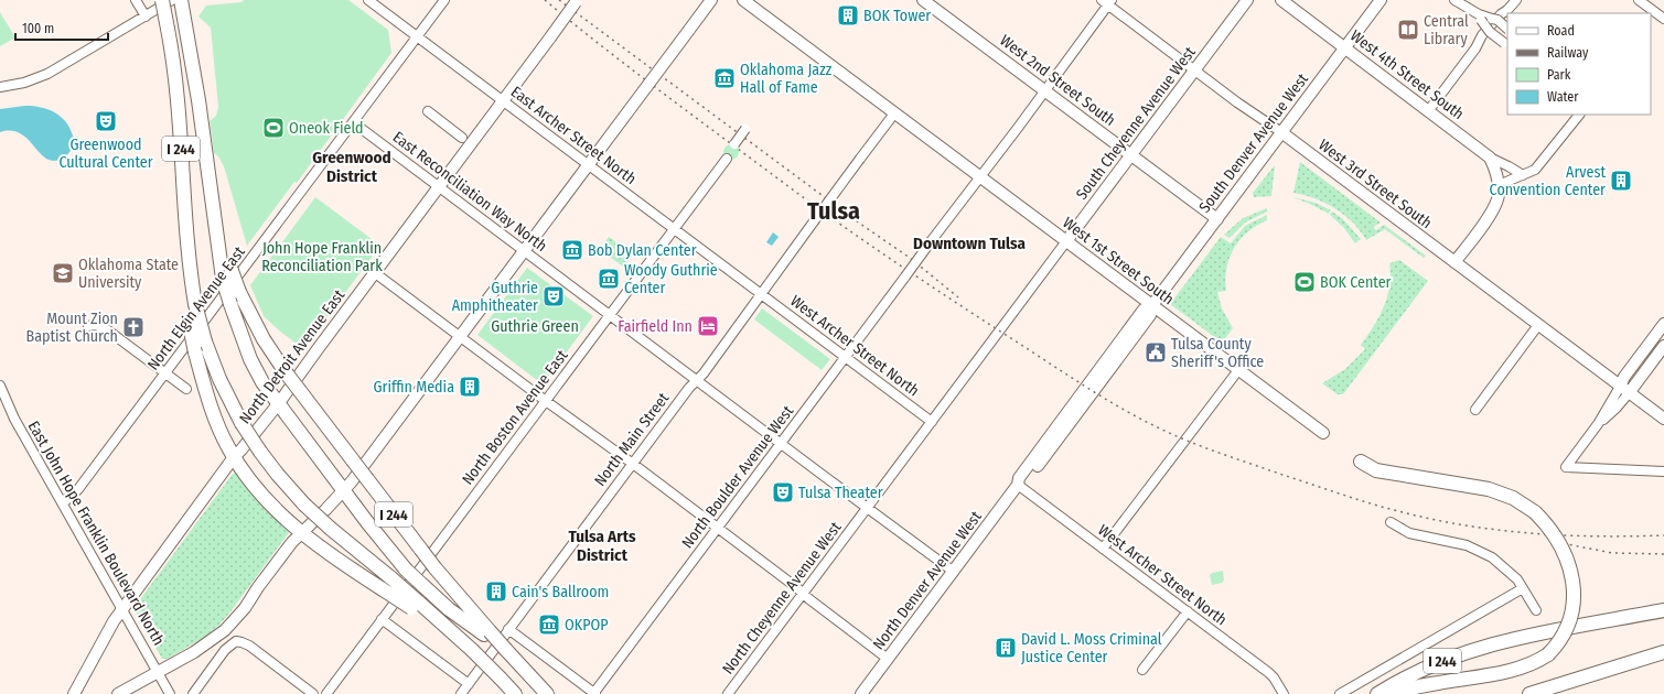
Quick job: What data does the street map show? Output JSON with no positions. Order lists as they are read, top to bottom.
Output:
{
  "streets": {
    "highway": ["I 244"],
    "main road": [
      "West 4th Street South",
      "West 2nd Street South",
      "South Cheyenne Avenue West",
      "South Denver Avenue West",
      "West 3rd Street South",
      "West 1st Street South",
      "North Detroit Avenue East",
      "North Denver Avenue West"
    ],
    "street": [
      "East Archer Street North",
      "East Reconciliation Way North",
      "North Elgin Avenue East",
      "West Archer Street North",
      "North Boston Avenue East",
      "North Main Street",
      "North Boulder Avenue West",
      "East John Hope Franklin Boulevard North",
      "North Cheyenne Avenue West"
    ]
  },
  "crossings": [
    ["West 4th Street South", "South Denver Avenue West"],
    ["West 2nd Street South", "South Cheyenne Avenue West"],
    ["West 2nd Street South", "South Denver Avenue West"],
    ["West 2nd Street South", "North Boulder Avenue West"],
    ["South Cheyenne Avenue West", "West 3rd Street South"],
    ["South Cheyenne Avenue West", "West 1st Street South"],
    ["South Cheyenne Avenue West", "North Cheyenne Avenue West"],
    ["East Archer Street North", "North Elgin Avenue East"],
    ["East Archer Street North", "West Archer Street North"],
    ["East Archer Street North", "North Detroit Avenue East"],
    ["East Archer Street North", "North Boston Avenue East"],
    ["East Archer Street North", "North Main Street"],
    ["South Denver Avenue West", "West 3rd Street South"],
    ["South Denver Avenue West", "West 1st Street South"],
    ["South Denver Avenue West", "North Denver Avenue West"],
    ["West 3rd Street South", "North Boulder Avenue West"],
    ["East Reconciliation Way North", "North Elgin Avenue East"],
    ["East Reconciliation Way North", "North Detroit Avenue East"],
    ["East Reconciliation Way North", "North Boston Avenue East"],
    ["East Reconciliation Way North", "North Main Street"],
    ["East Reconciliation Way North", "North Boulder Avenue West"],
    ["East Reconciliation Way North", "North Denver Avenue West"],
    ["East Reconciliation Way North", "North Cheyenne Avenue West"],
    ["West 1st Street South", "North Main Street"],
    ["West 1st Street South", "North Boulder Avenue West"],
    ["North Elgin Avenue East", "East John Hope Franklin Boulevard North"],
    ["West Archer Street North", "North Main Street"],
    ["West Archer Street North", "North Boulder Avenue West"],
    ["West Archer Street North", "North Denver Avenue West"],
    ["West Archer Street North", "North Cheyenne Avenue West"],
    ["North Detroit Avenue East", "East John Hope Franklin Boulevard North"]
  ],
  "districts": [
    "Greenwood District",
    "Tulsa",
    "Downtown Tulsa",
    "Tulsa Arts District"
  ],
  "parks": ["John Hope Franklin Reconciliation Park", "Guthrie Green"],
  "places": {
    "building": [
      "BOK Tower",
      "Arvest Convention Center",
      "Griffin Media",
      "Cain's Ballroom",
      "David L. Moss Criminal Justice Center"
    ],
    "library": ["Central Library"],
    "museum": [
      "Oklahoma Jazz Hall of Fame",
      "Bob Dylan Center",
      "Woody Guthrie Center",
      "OKPOP"
    ],
    "theatre": ["Greenwood Cultural Center", "Guthrie Amphitheater", "Tulsa Theater"],
    "sports": ["Oneok Field", "BOK Center"],
    "school or university": ["Oklahoma State University"],
    "hotel": ["Fairfield Inn"],
    "church": ["Mount Zion Baptist Church"],
    "public building": ["Tulsa County Sheriff's Office"]
  },
  "legend": [
    "Road",
    "Railway",
    "Park",
    "Water"
  ],
  "scale_bar": "100 m"
}
